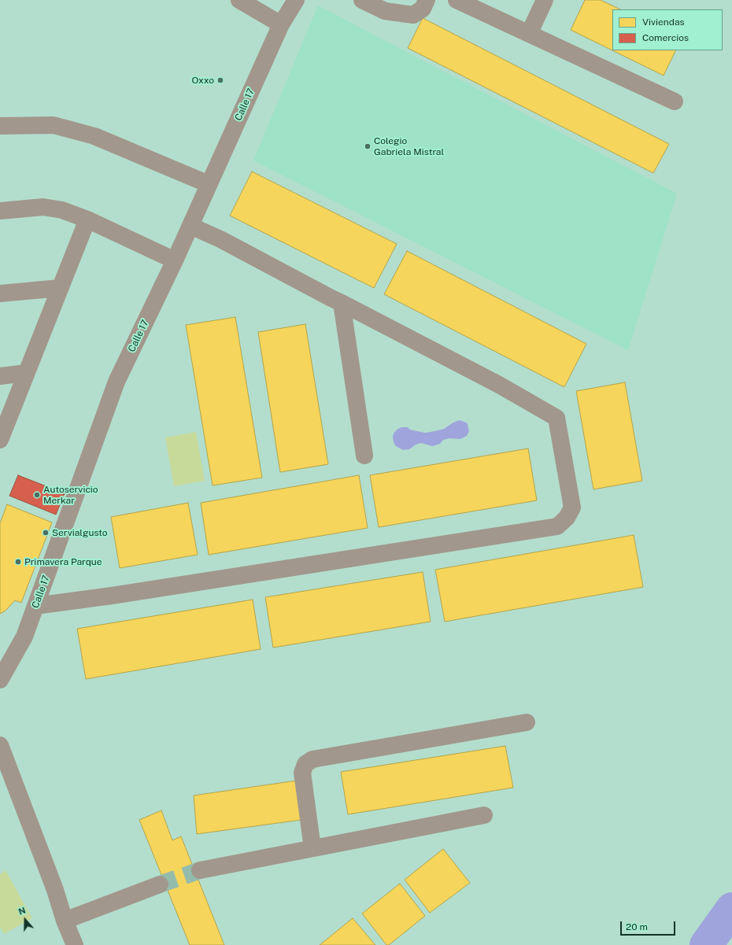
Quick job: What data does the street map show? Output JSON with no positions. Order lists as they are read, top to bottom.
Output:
{
  "streets": {
    "street": ["Calle 17"]
  },
  "places": [
    "Oxxo",
    "Colegio Gabriela Mistral",
    "Autoservicio Merkar",
    "Servialgusto",
    "Primavera Parque"
  ],
  "legend": ["Viviendas", "Comercios"],
  "scale_bar": "20 m",
  "north": "top"
}
